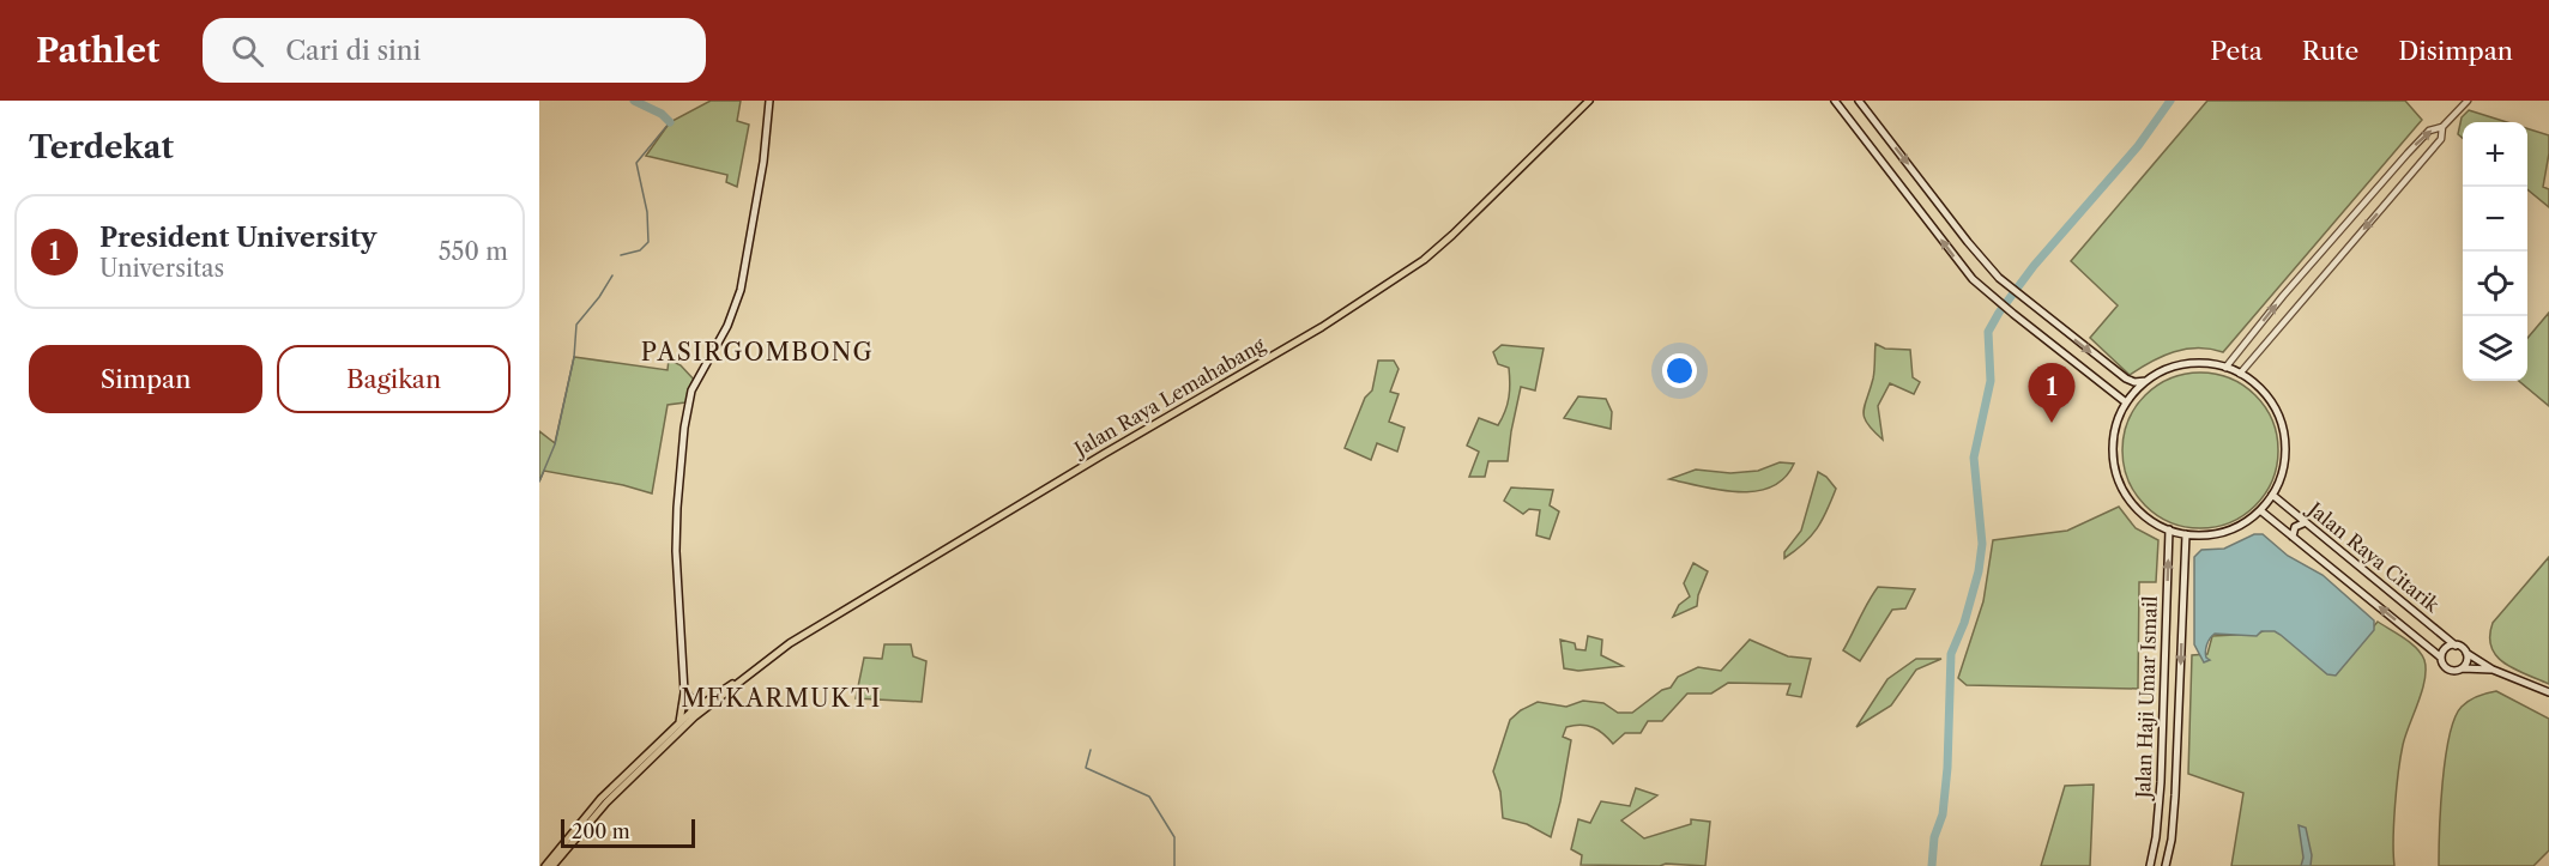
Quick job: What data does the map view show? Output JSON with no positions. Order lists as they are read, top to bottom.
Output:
{
  "streets": {
    "main road": ["Jalan Raya Lemahabang", "Jalan Raya Citarik", "Jalan Haji Umar Ismail"]
  },
  "crossings": [
    ["Jalan Raya Citarik", "Jalan Haji Umar Ismail"]
  ],
  "districts": ["PASIRGOMBONG", "MEKARMUKTI"],
  "scale_bar": "200 m",
  "page": {
    "header": "Pathlet",
    "search": "Cari di sini",
    "nav": ["Peta", "Rute", "Disimpan"],
    "heading": "Terdekat",
    "map_buttons": ["+", "−"],
    "list": [
      {
        "mark": "1",
        "name": "President University",
        "note": "Universitas",
        "value": "550 m"
      }
    ],
    "buttons": ["Simpan", "Bagikan"],
    "pins": "1",
    "scale": "200 m"
  }
}
